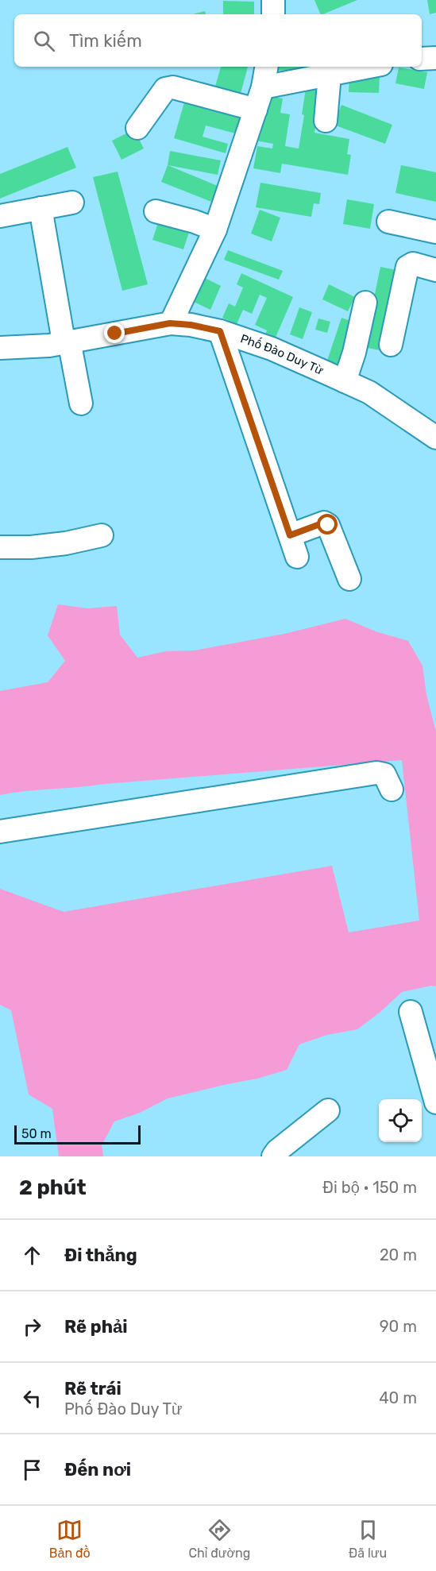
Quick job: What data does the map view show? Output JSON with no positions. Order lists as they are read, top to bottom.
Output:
{
  "streets": {
    "street": ["Phố Đào Duy Từ"]
  },
  "scale_bar": "50 m",
  "page": {
    "search": "Tìm kiếm",
    "scale": "50 m",
    "heading": ["2 phút", "Đi bộ · 150 m"],
    "list": [
      ["Đi thẳng", "20 m"],
      ["Rẽ phải", "90 m"],
      ["Rẽ trái", "Phố Đào Duy Từ", "40 m"],
      "Đến nơi"
    ],
    "nav": ["Bản đồ", "Chỉ đường", "Đã lưu"]
  }
}
